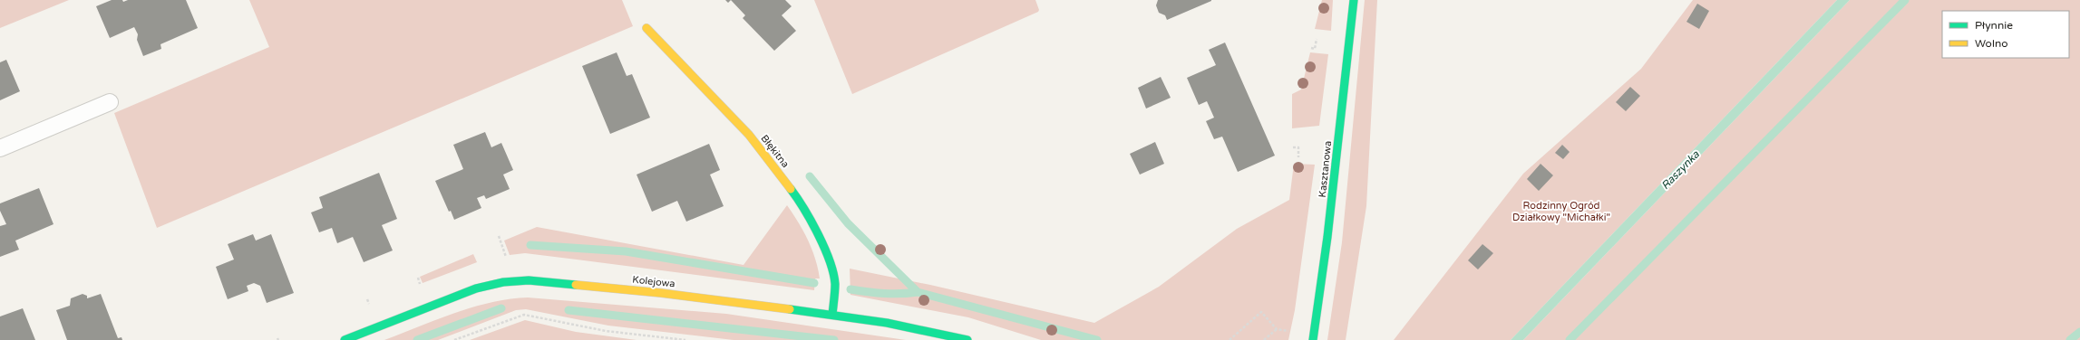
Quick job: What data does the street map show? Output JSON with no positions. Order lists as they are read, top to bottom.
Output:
{
  "streets": {
    "street": ["Błękitna", "Kasztanowa", "Kolejowa"]
  },
  "crossings": [
    ["Błękitna", "Kolejowa"]
  ],
  "water": ["Raszynka"],
  "parks": ["Rodzinny Ogród Działkowy \"Michałki\""],
  "legend": ["Płynnie", "Wolno"]
}
